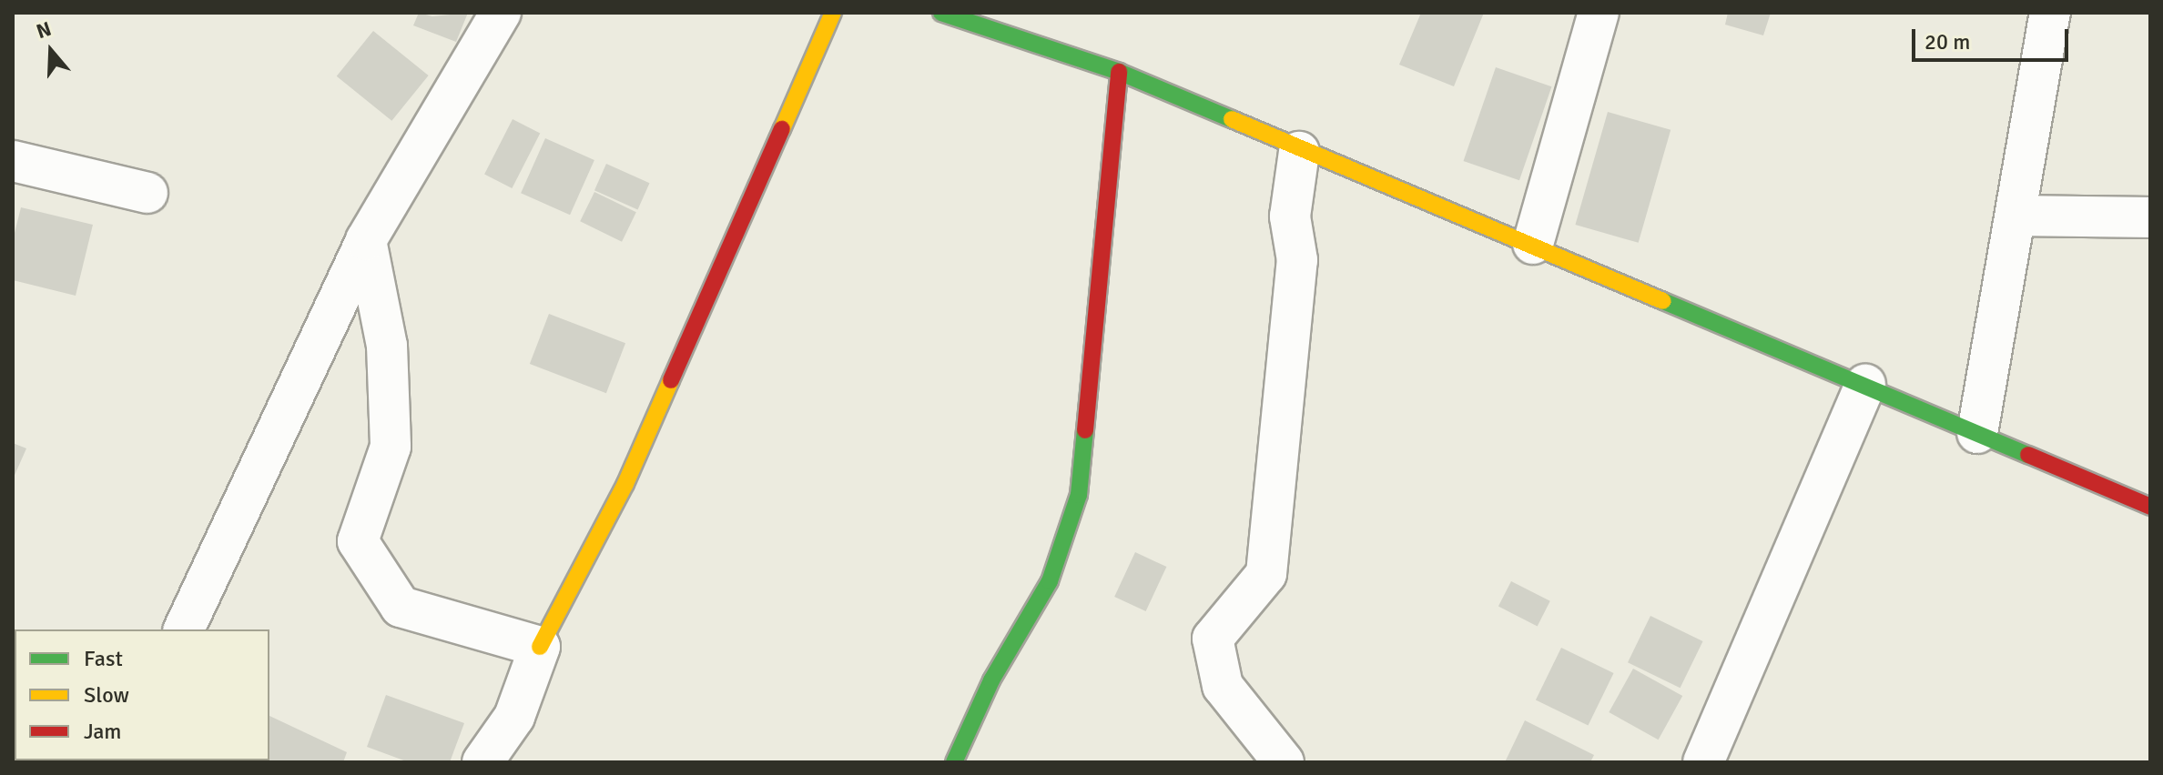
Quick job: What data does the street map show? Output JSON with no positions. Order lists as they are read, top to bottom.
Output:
{
  "legend": ["Fast", "Slow", "Jam"],
  "scale_bar": "20 m",
  "north": "top"
}
